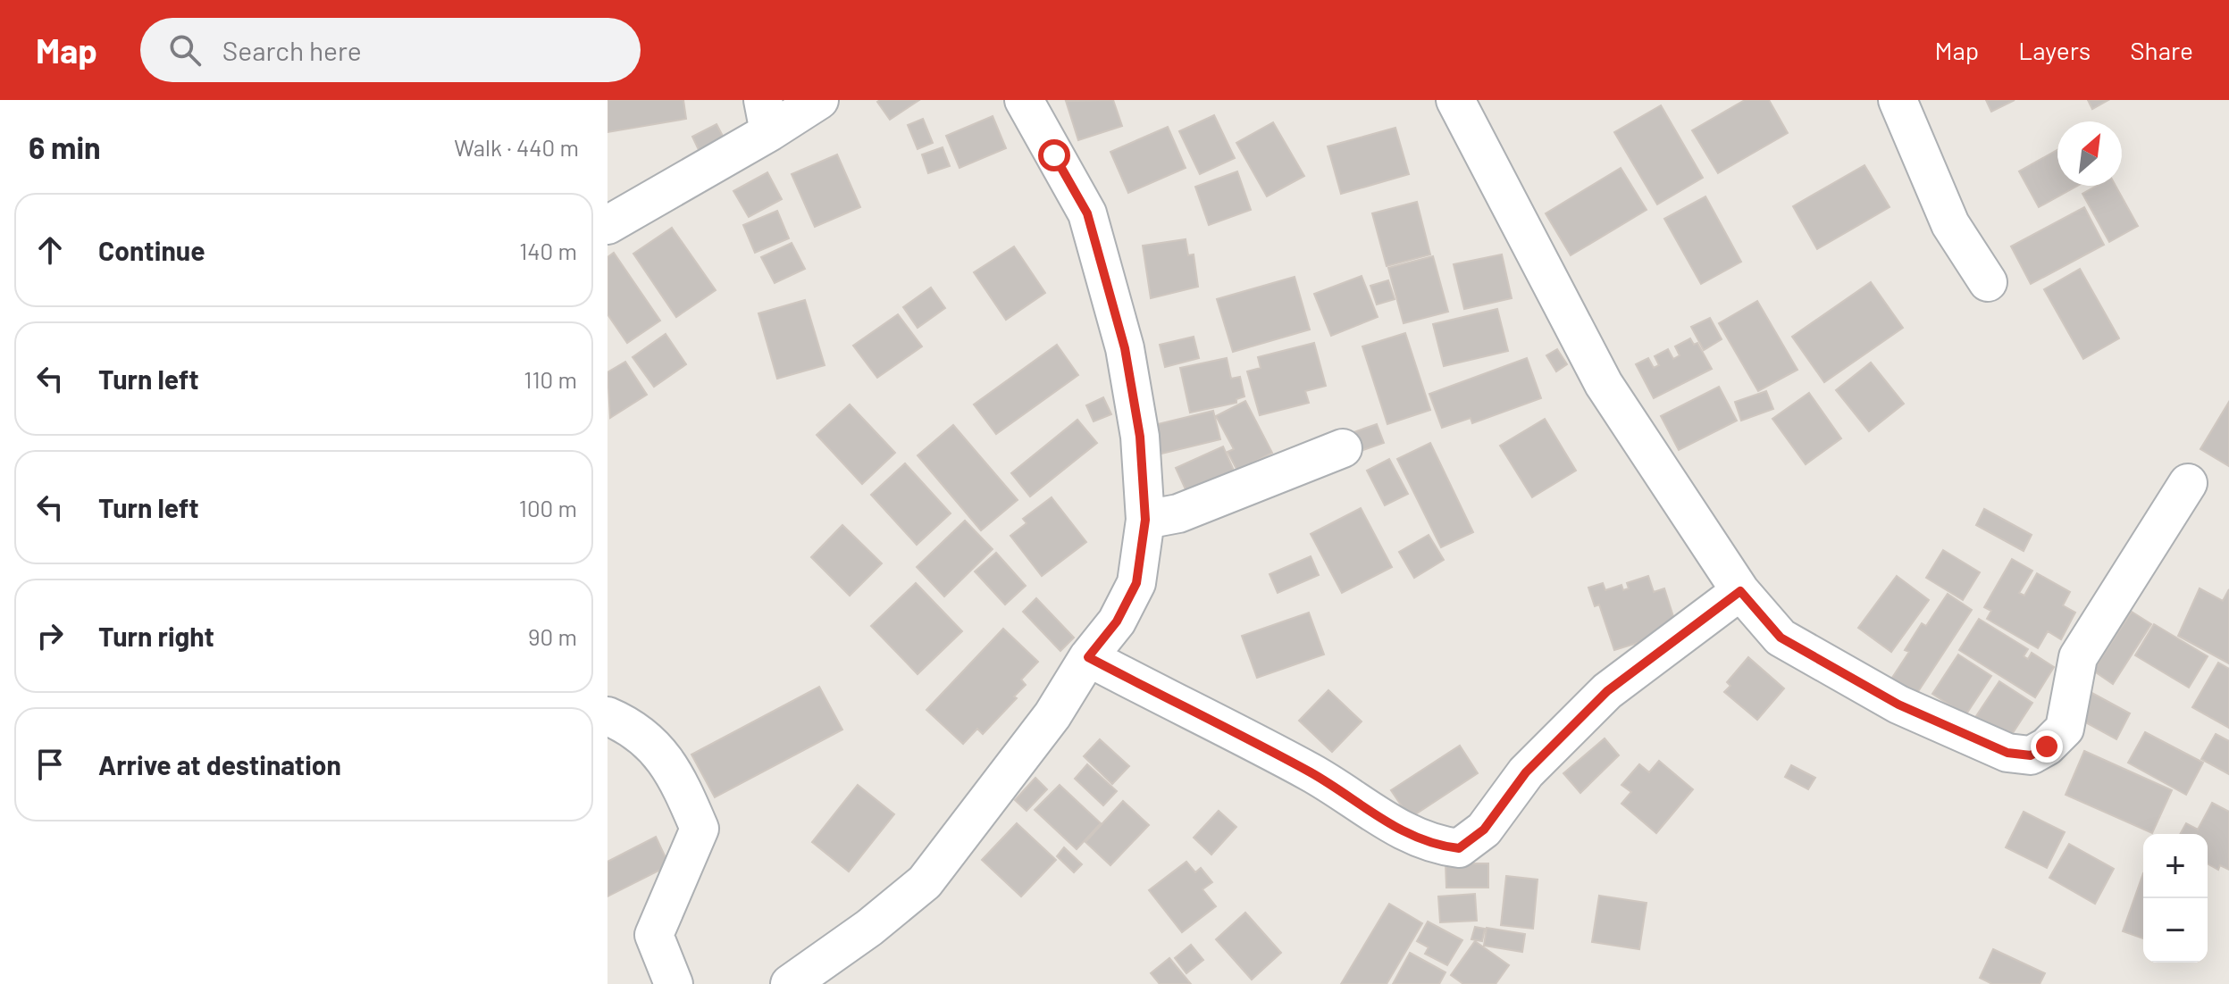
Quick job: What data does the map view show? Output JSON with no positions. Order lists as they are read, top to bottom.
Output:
{
  "north": "top right",
  "page": {
    "header": "Map",
    "search": "Search here",
    "nav": ["Map", "Layers", "Share"],
    "heading": ["6 min", "Walk · 440 m"],
    "list": [
      ["Continue", "140 m"],
      ["Turn left", "110 m"],
      ["Turn left", "100 m"],
      ["Turn right", "90 m"],
      "Arrive at destination"
    ],
    "map_buttons": ["+", "−"]
  }
}
